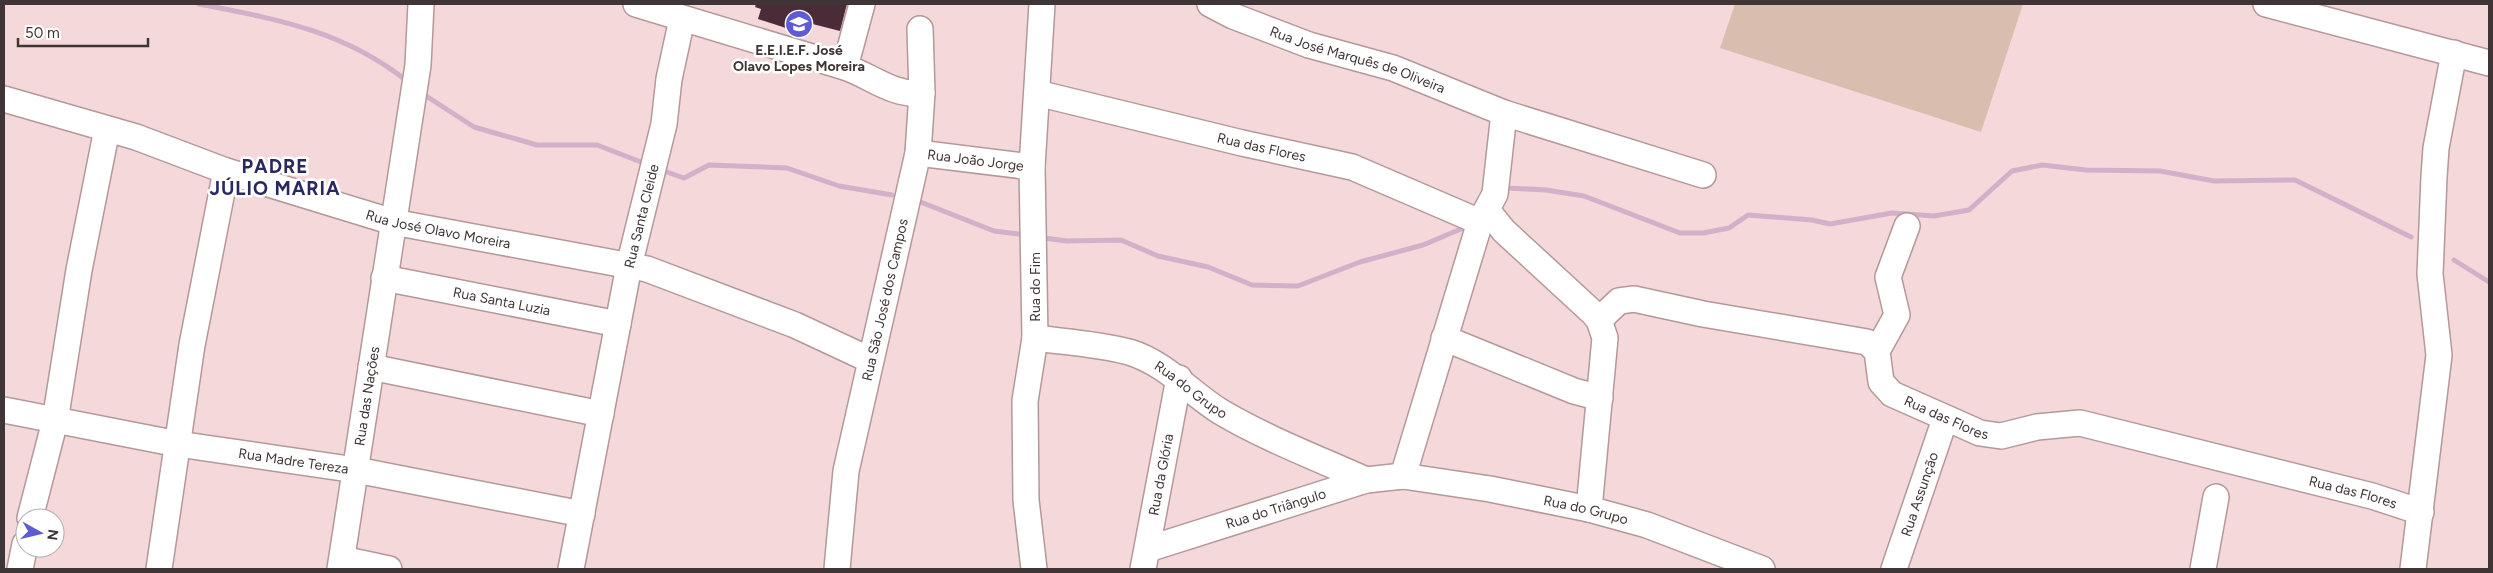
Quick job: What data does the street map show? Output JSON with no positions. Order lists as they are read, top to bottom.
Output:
{
  "streets": {
    "street": [
      "Rua José Marquês de Oliveira",
      "Rua das Flores",
      "Rua João Jorge",
      "Rua Santa Cleide",
      "Rua José Olavo Moreira",
      "Rua do Fim",
      "Rua São José dos Campos",
      "Rua Santa Luzia",
      "Rua do Grupo",
      "Rua das Nações",
      "Rua Madre Tereza",
      "Rua da Glória",
      "Rua Assunção",
      "Rua do Triângulo"
    ]
  },
  "crossings": [
    ["Rua das Flores", "Rua do Fim"],
    ["Rua das Flores", "Rua Assunção"],
    ["Rua João Jorge", "Rua do Fim"],
    ["Rua João Jorge", "Rua São José dos Campos"],
    ["Rua Santa Cleide", "Rua José Olavo Moreira"],
    ["Rua Santa Cleide", "Rua Santa Luzia"],
    ["Rua Santa Cleide", "Rua Madre Tereza"],
    ["Rua José Olavo Moreira", "Rua São José dos Campos"],
    ["Rua José Olavo Moreira", "Rua das Nações"],
    ["Rua do Fim", "Rua do Grupo"],
    ["Rua Santa Luzia", "Rua das Nações"],
    ["Rua do Grupo", "Rua da Glória"],
    ["Rua do Grupo", "Rua do Triângulo"],
    ["Rua das Nações", "Rua Madre Tereza"],
    ["Rua da Glória", "Rua do Triângulo"]
  ],
  "districts": ["PADRE JÚLIO MARIA"],
  "places": {
    "school or university": ["E.E.I.E.F. José Olavo Lopes Moreira"]
  },
  "scale_bar": "50 m",
  "north": "right"
}
